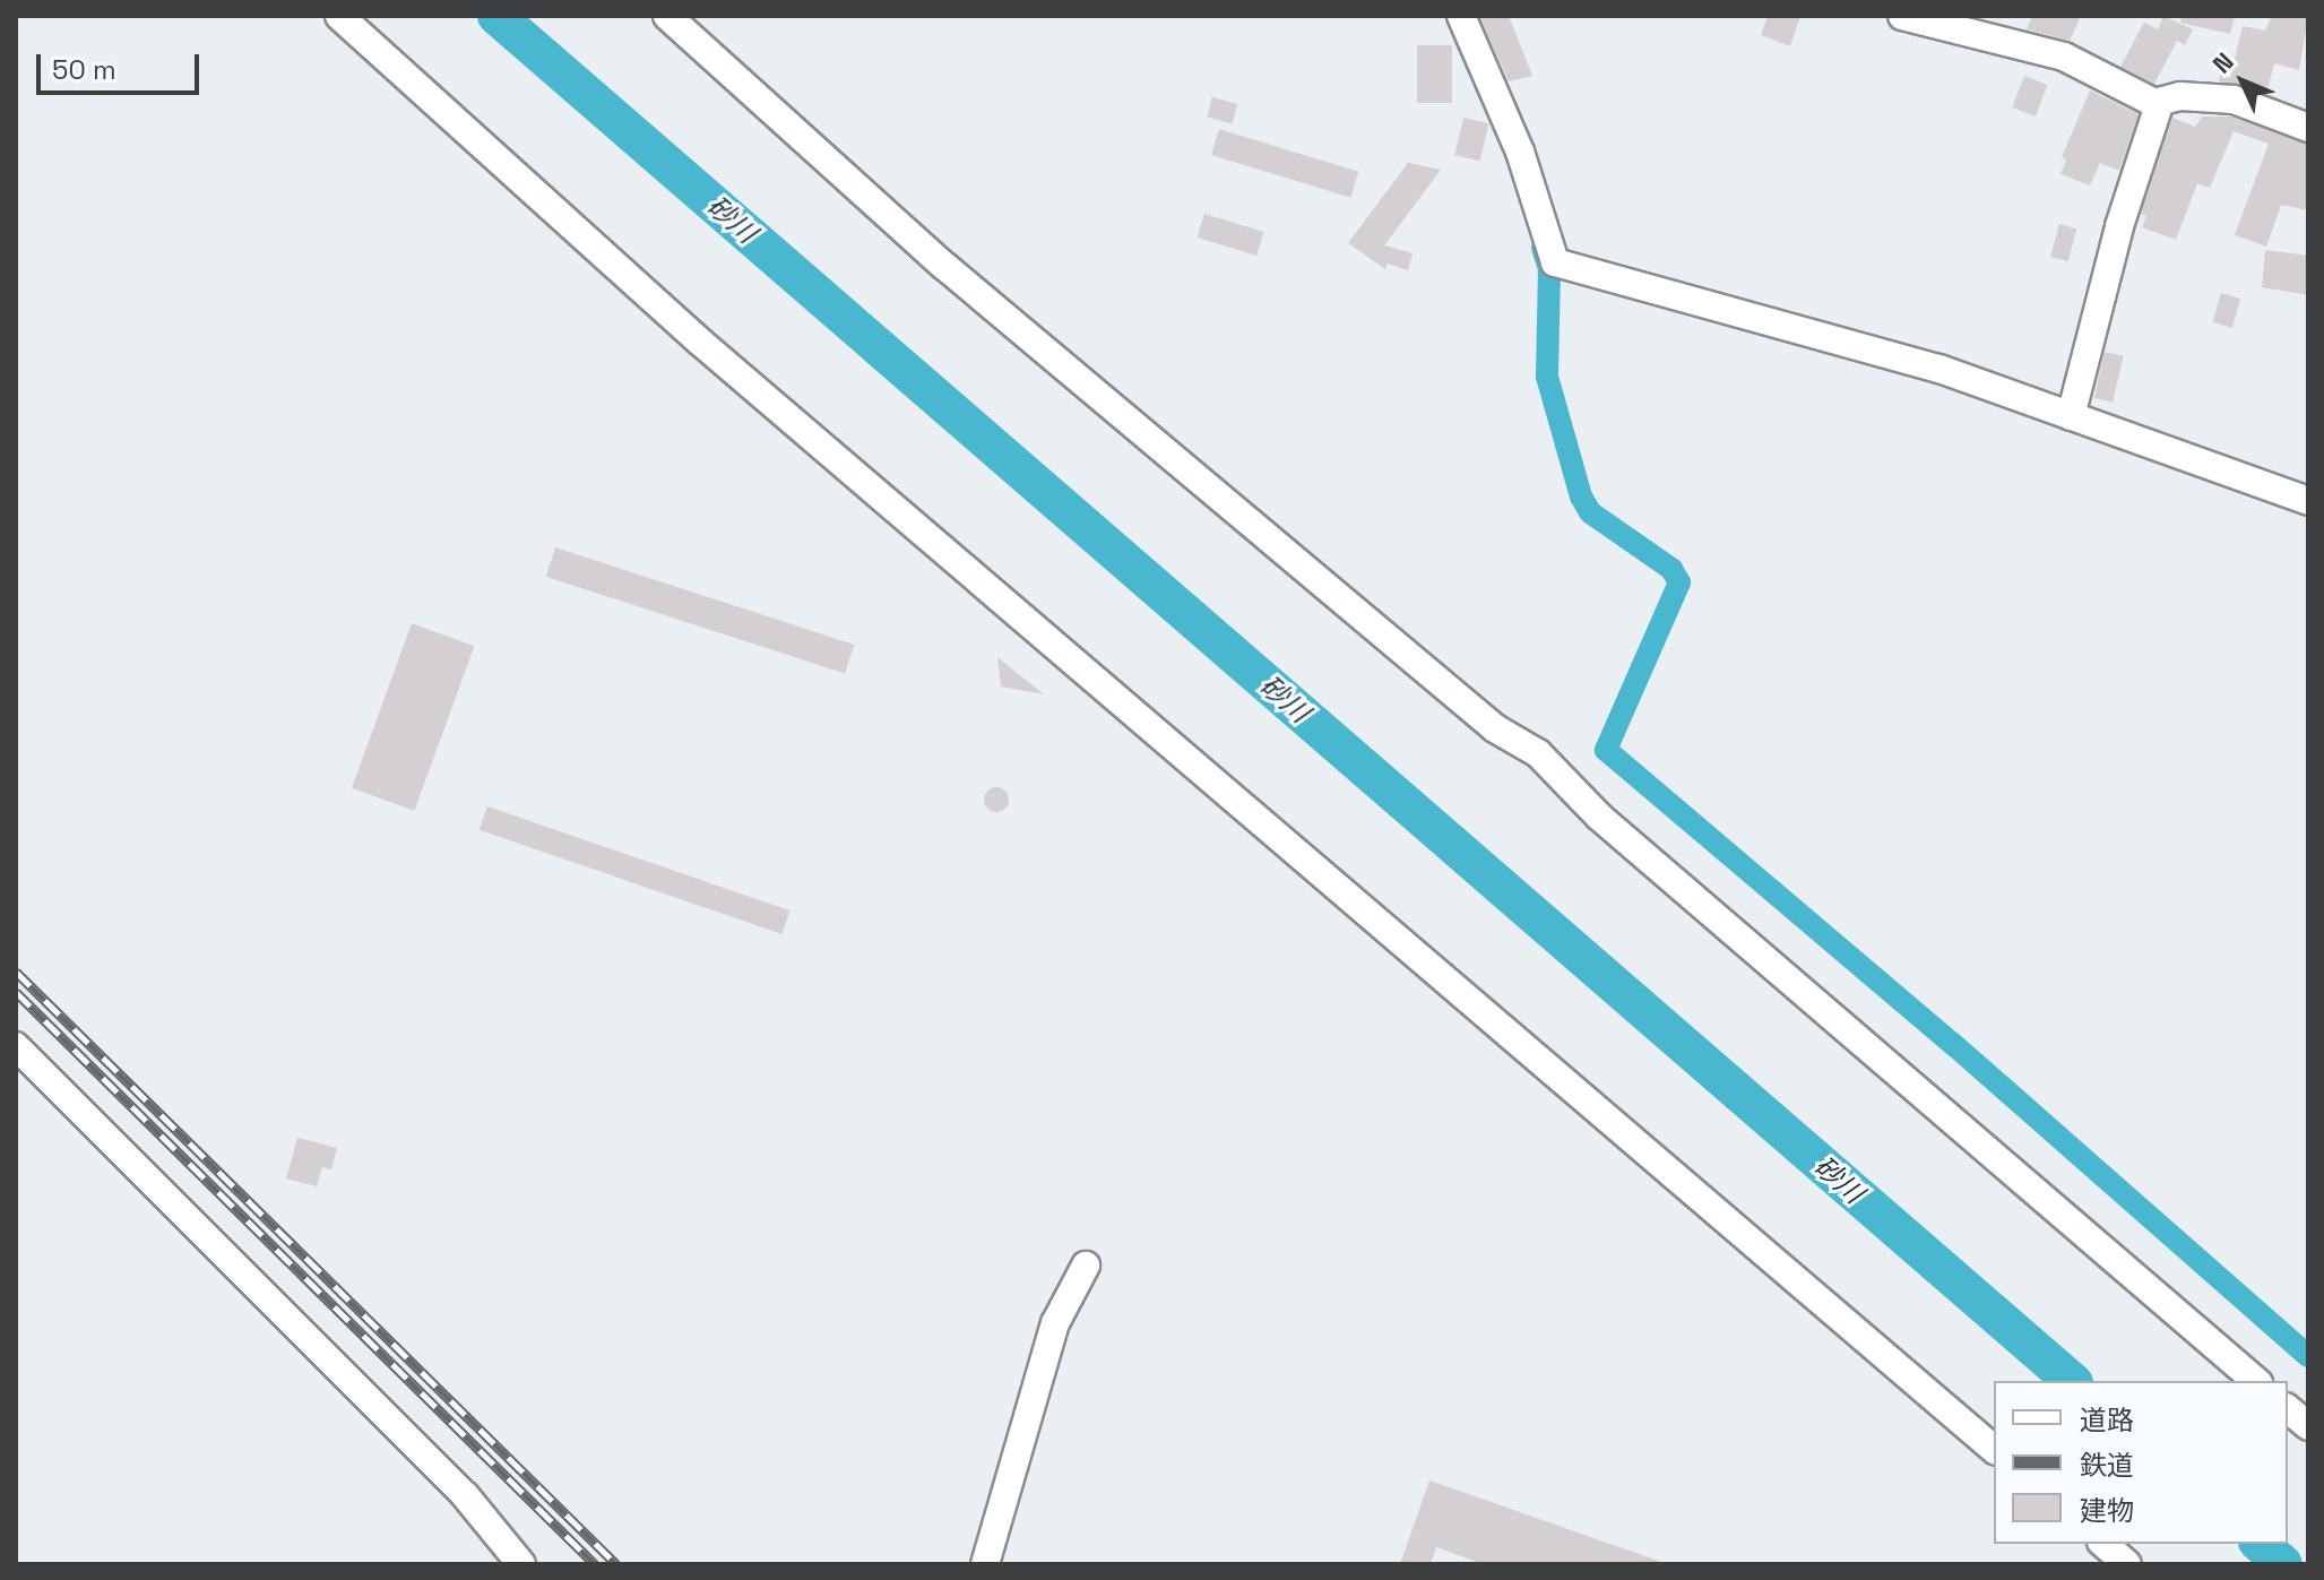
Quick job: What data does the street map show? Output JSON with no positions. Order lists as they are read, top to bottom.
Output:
{
  "water": ["砂川"],
  "legend": ["道路", "鉄道", "建物"],
  "scale_bar": "50 m",
  "north": "top left"
}
